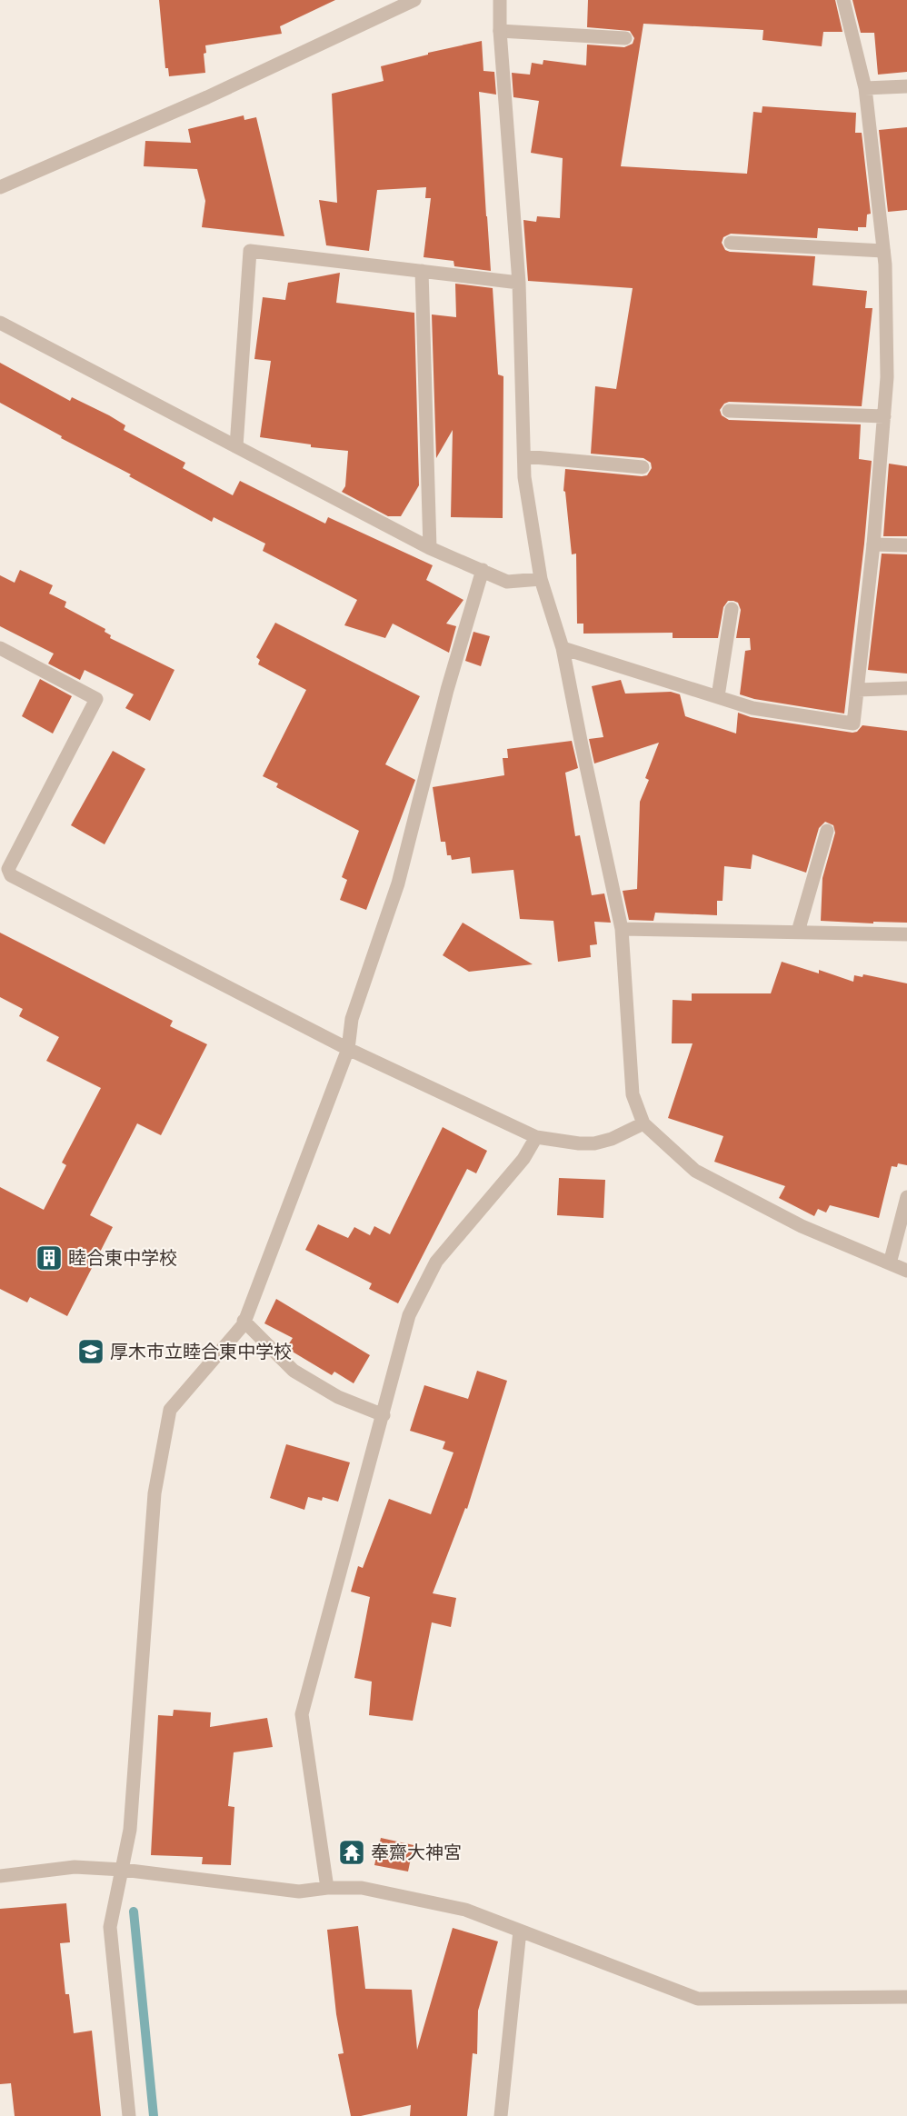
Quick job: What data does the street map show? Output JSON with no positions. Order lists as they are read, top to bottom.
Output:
{
  "places": {
    "building": ["睦合東中学校"],
    "school or university": ["厚木市立睦合東中学校"],
    "temple": ["奉齋大神宮"]
  }
}
